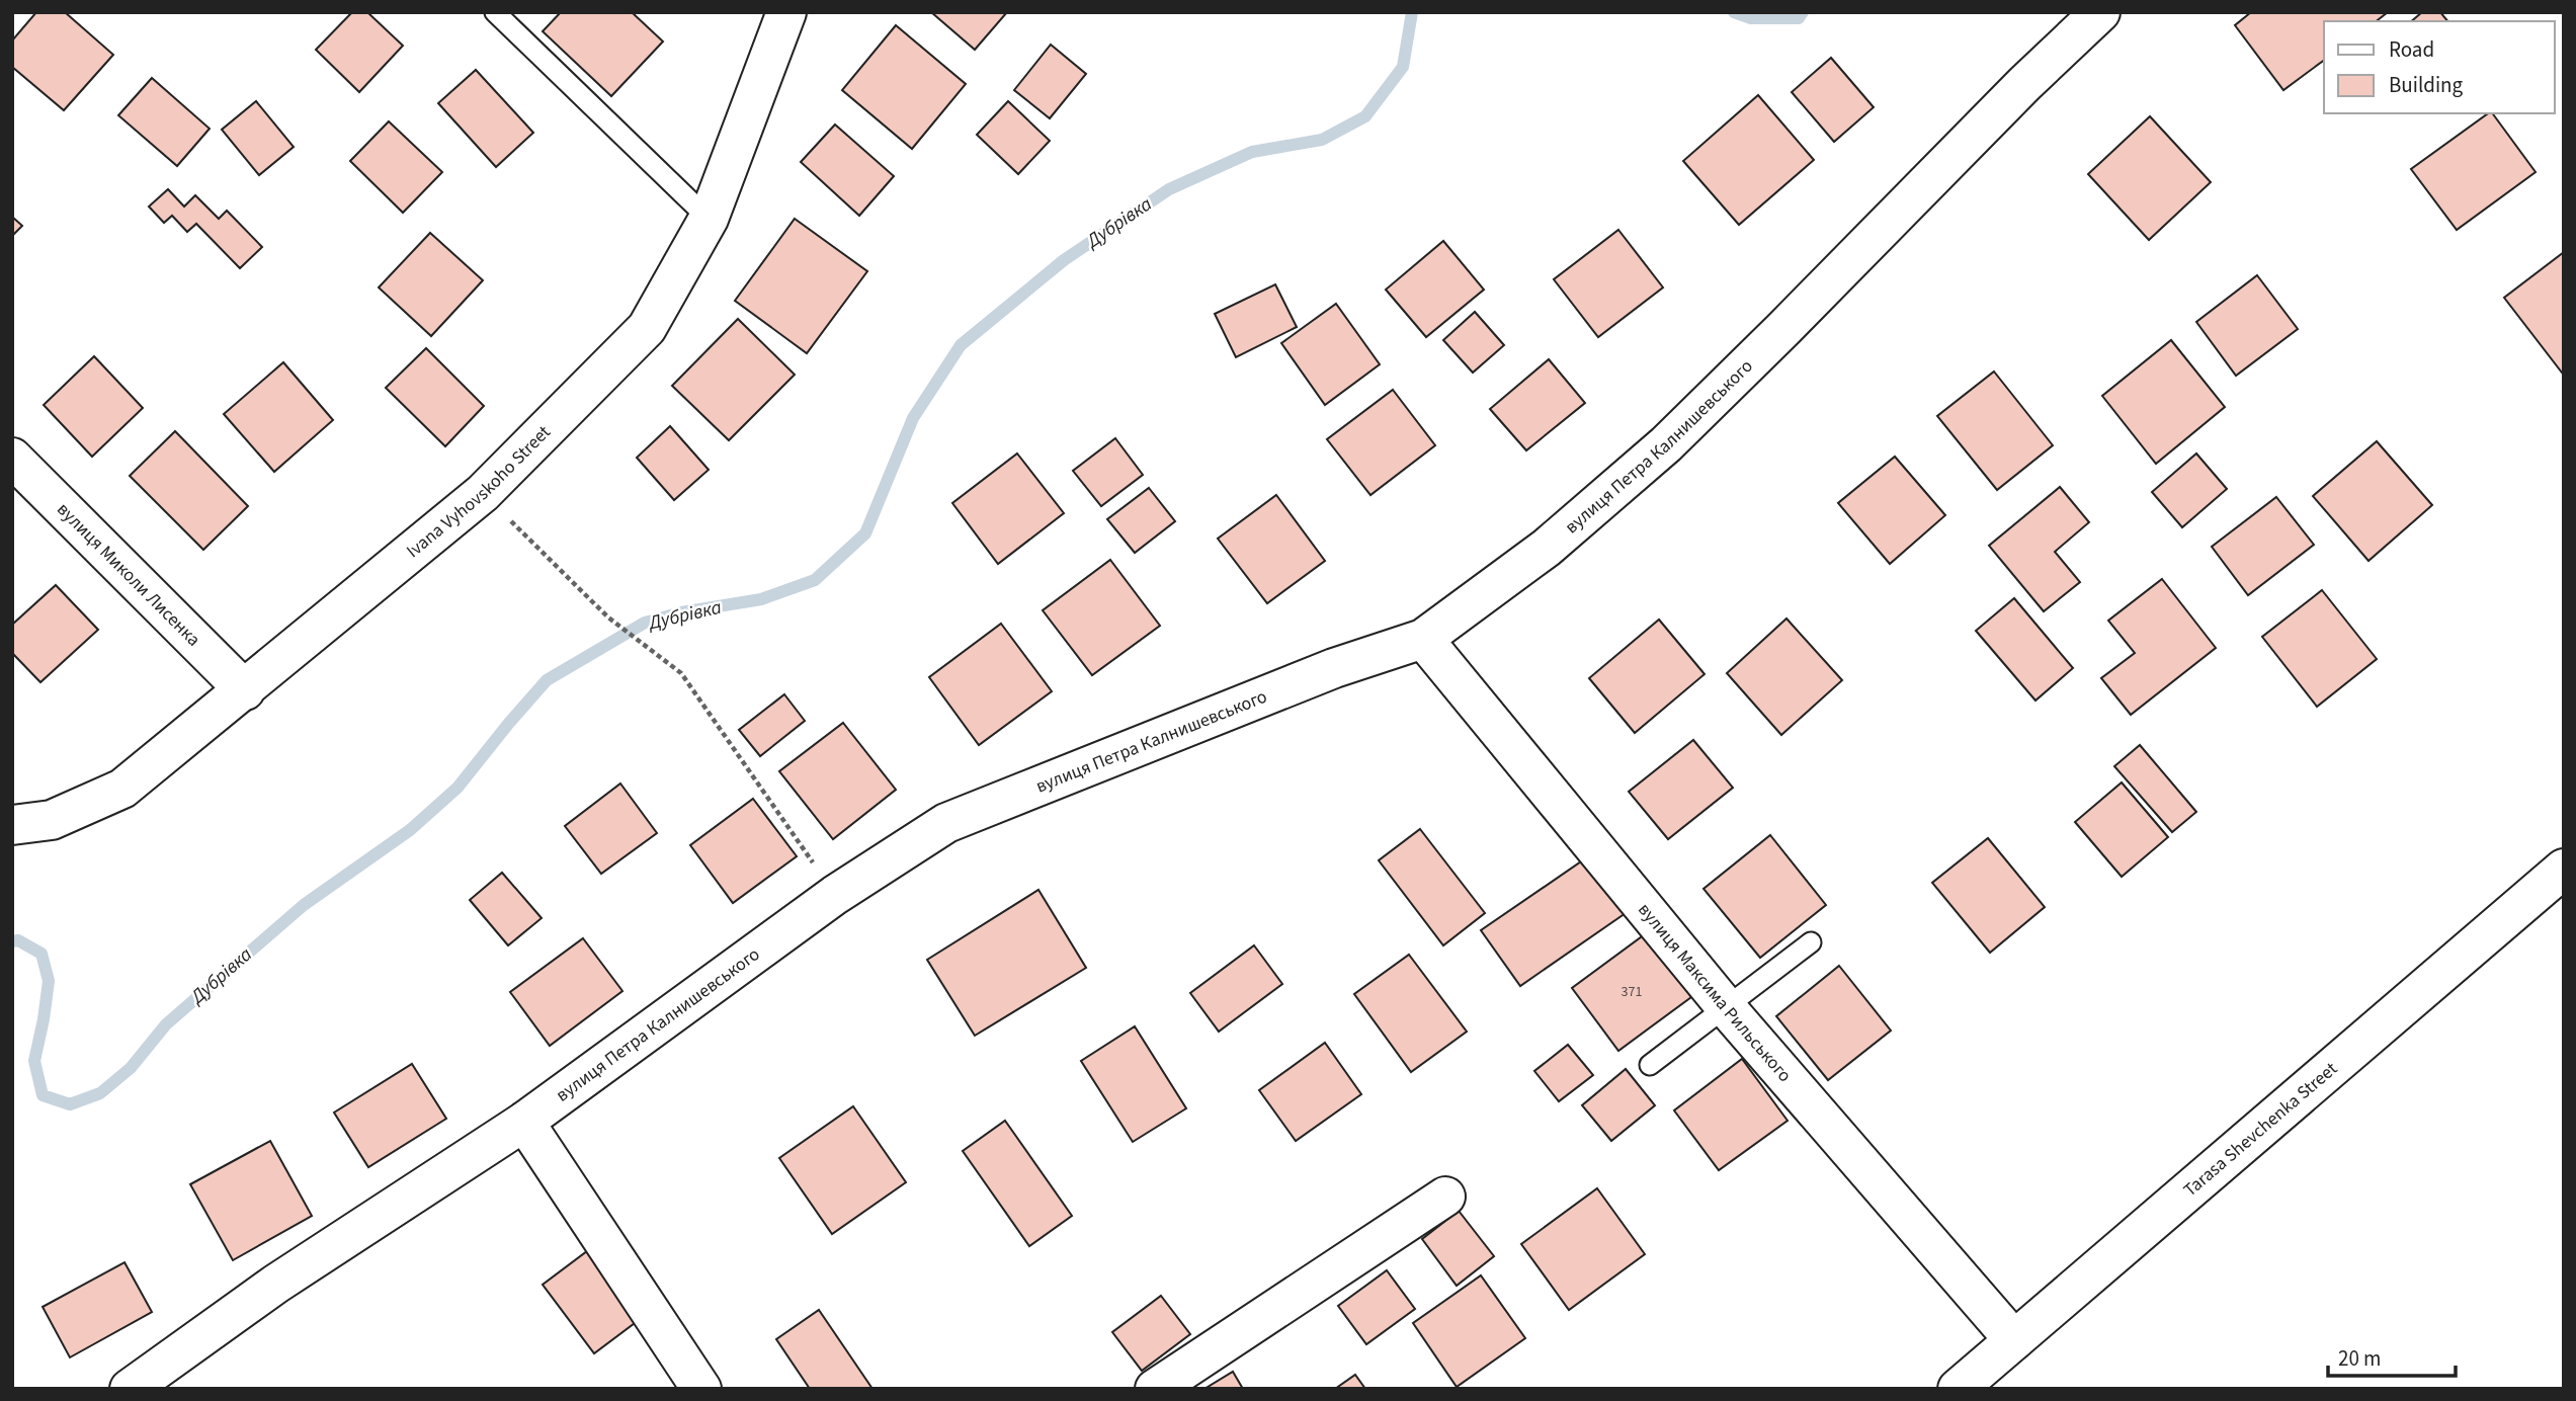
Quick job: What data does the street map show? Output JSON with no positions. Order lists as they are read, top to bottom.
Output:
{
  "streets": {
    "street": [
      "вулиця Петра Калнишевського",
      "Ivana Vyhovskoho Street",
      "вулиця Миколи Лисенка",
      "вулиця Максима Рильського",
      "Tarasa Shevchenka Street"
    ]
  },
  "crossings": [
    ["вулиця Петра Калнишевського", "вулиця Максима Рильського"],
    ["Ivana Vyhovskoho Street", "вулиця Миколи Лисенка"],
    ["вулиця Максима Рильського", "Tarasa Shevchenka Street"]
  ],
  "water": ["Дубрівка"],
  "house_numbers": ["371"],
  "legend": ["Road", "Building"],
  "scale_bar": "20 m"
}
